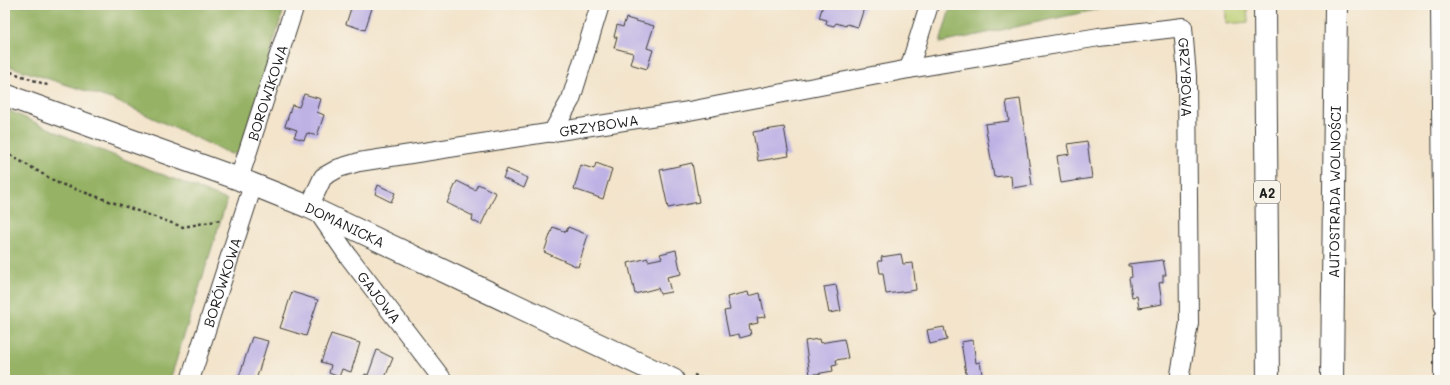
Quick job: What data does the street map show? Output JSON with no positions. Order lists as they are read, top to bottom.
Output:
{
  "streets": {
    "main road": ["A2", "AUTOSTRADA WOLNOŚCI", "DOMANICKA"],
    "street": [
      "GRZYBOWA",
      "BOROWIKOWA",
      "BORÓWKOWA",
      "GAJOWA"
    ]
  },
  "crossings": [
    ["GRZYBOWA", "DOMANICKA"],
    ["GRZYBOWA", "GAJOWA"],
    ["BOROWIKOWA", "DOMANICKA"],
    ["BOROWIKOWA", "BORÓWKOWA"],
    ["DOMANICKA", "BORÓWKOWA"],
    ["DOMANICKA", "GAJOWA"]
  ]
}
